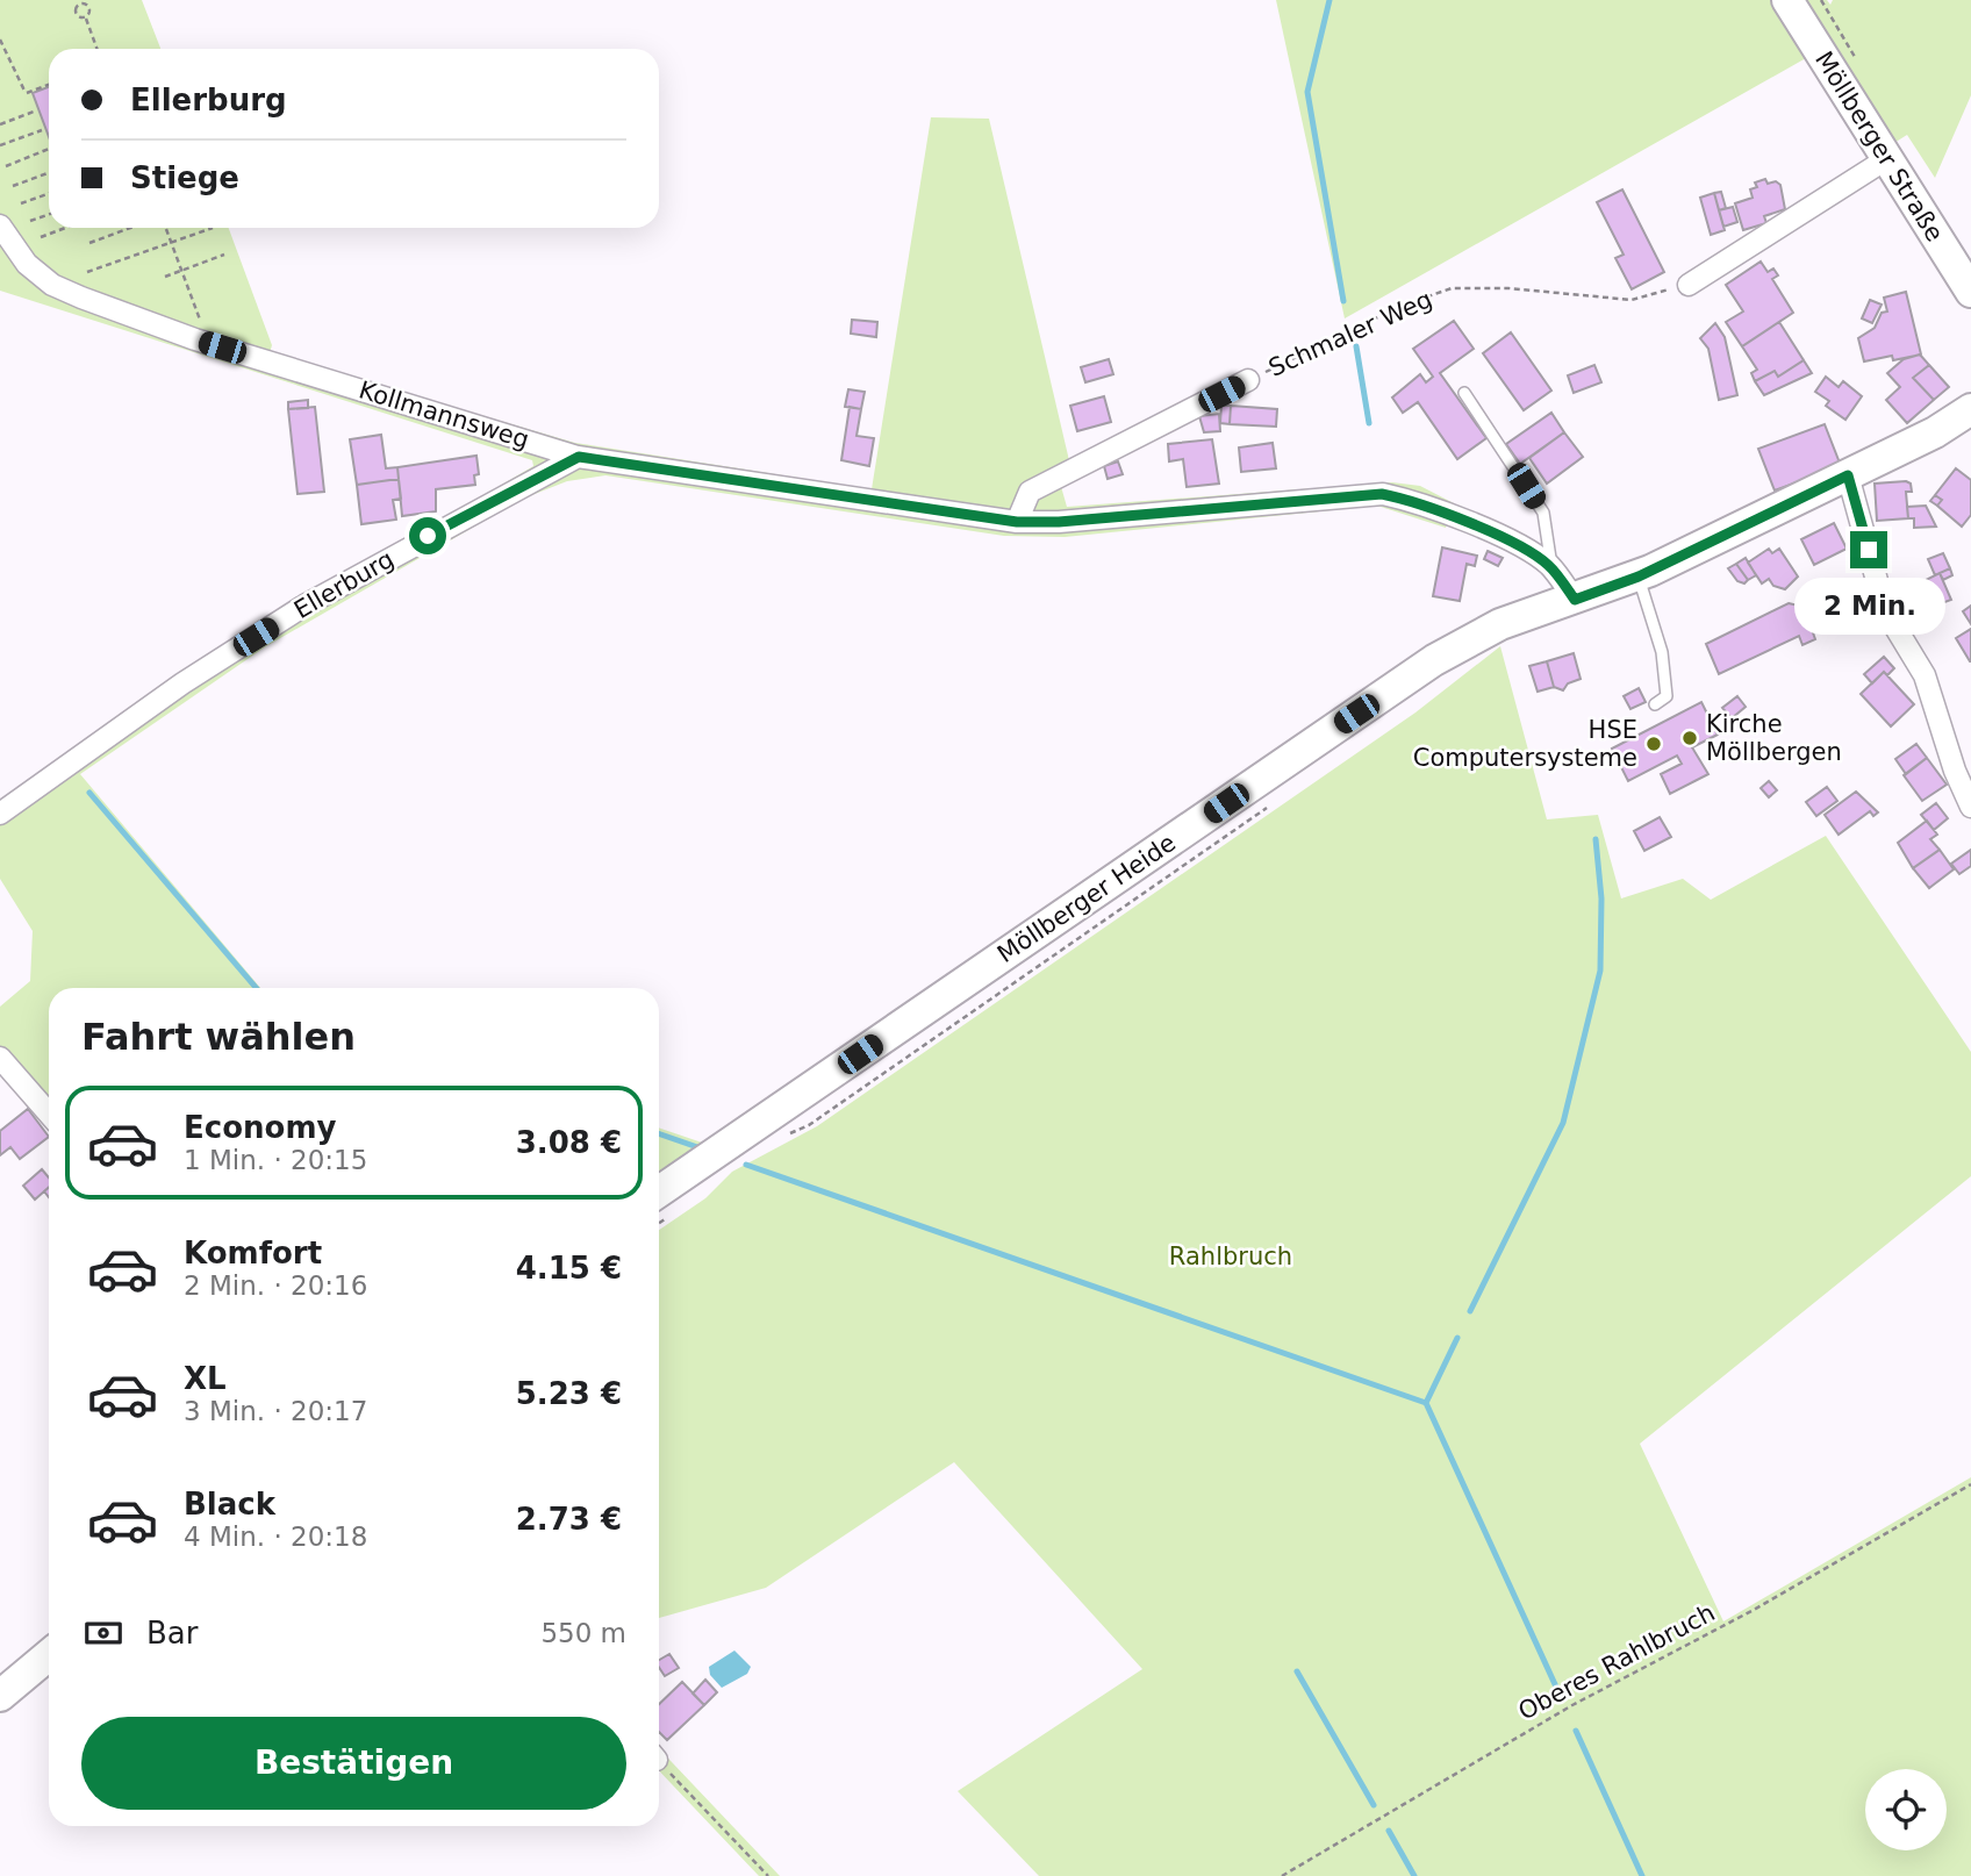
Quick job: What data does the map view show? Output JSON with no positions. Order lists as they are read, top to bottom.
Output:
{
  "streets": {
    "street": [
      "Möllberger Straße",
      "Schmaler Weg",
      "Kollmannsweg",
      "Ellerburg",
      "Möllberger Heide"
    ],
    "path": ["Oberes Rahlbruch"]
  },
  "crossings": [
    ["Schmaler Weg", "Kollmannsweg"],
    ["Kollmannsweg", "Ellerburg"],
    ["Kollmannsweg", "Möllberger Heide"]
  ],
  "parks": ["Rahlbruch"],
  "places": ["Kirche Möllbergen", "HSE Computersysteme"],
  "page": {
    "banner": ["Ellerburg", "Stiege"],
    "bubble": "2 Min.",
    "heading": "Fahrt wählen",
    "list": [
      {
        "name": "Economy",
        "note": "1 Min. · 20:15",
        "value": "3.08 €"
      },
      {
        "name": "Komfort",
        "note": "2 Min. · 20:16",
        "value": "4.15 €"
      },
      {
        "name": "XL",
        "note": "3 Min. · 20:17",
        "value": "5.23 €"
      },
      {
        "name": "Black",
        "note": "4 Min. · 20:18",
        "value": "2.73 €"
      }
    ],
    "pay": ["Bar", "550 m"],
    "buttons": "Bestätigen"
  }
}
